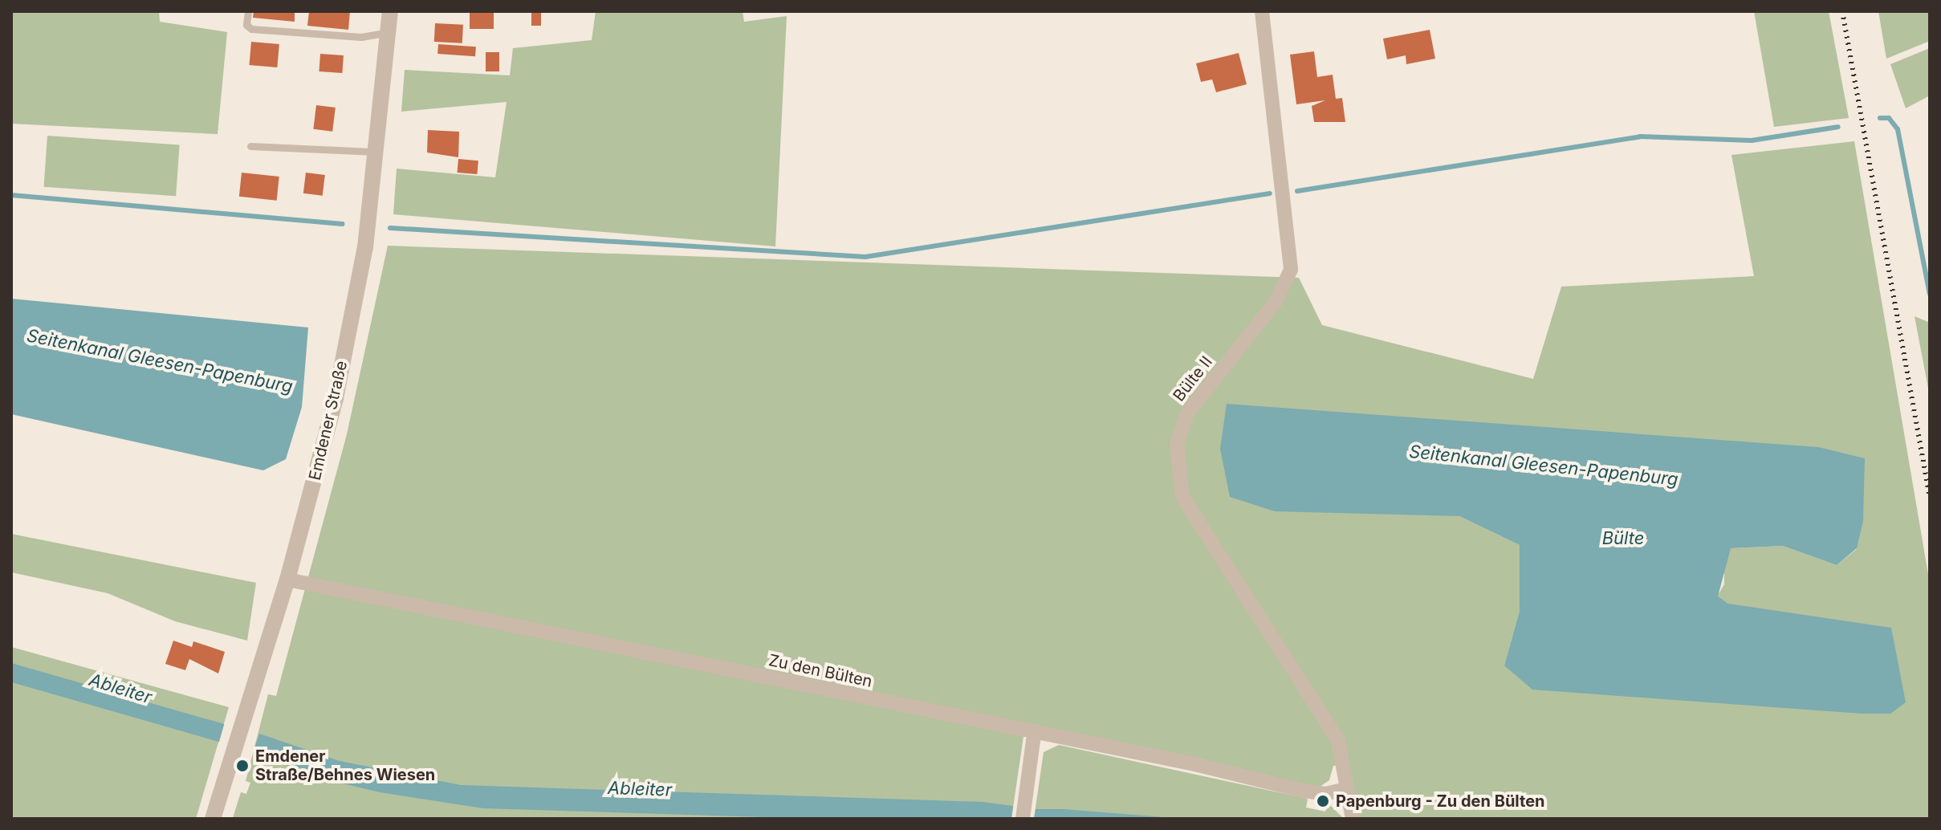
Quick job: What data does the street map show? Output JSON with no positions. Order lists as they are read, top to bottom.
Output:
{
  "streets": {
    "street": ["Bülte II", "Emdener Straße", "Zu den Bülten"]
  },
  "crossings": [
    ["Bülte II", "Zu den Bülten"],
    ["Emdener Straße", "Zu den Bülten"]
  ],
  "water": ["Seitenkanal Gleesen-Papenburg", "Bülte", "Ableiter"],
  "places": ["Emdener Straße/Behnes Wiesen", "Papenburg - Zu den Bülten"]
}
